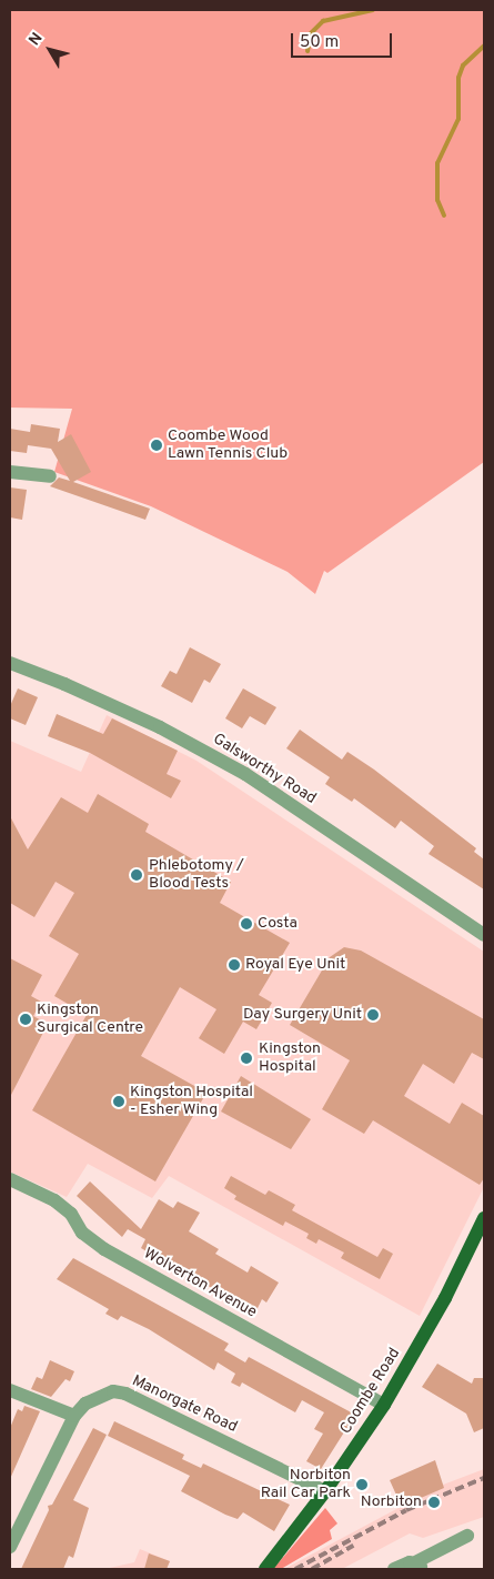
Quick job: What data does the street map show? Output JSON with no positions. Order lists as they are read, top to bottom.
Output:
{
  "streets": {
    "main road": ["Coombe Road"],
    "street": ["Galsworthy Road", "Wolverton Avenue", "Manorgate Road"]
  },
  "crossings": [
    ["Wolverton Avenue", "Coombe Road"],
    ["Coombe Road", "Manorgate Road"]
  ],
  "places": [
    "Coombe Wood Lawn Tennis Club",
    "Phlebotomy / Blood Tests",
    "Costa",
    "Royal Eye Unit",
    "Day Surgery Unit",
    "Kingston Surgical Centre",
    "Kingston Hospital",
    "Kingston Hospital - Esher Wing",
    "Norbiton Rail Car Park",
    "Norbiton"
  ],
  "scale_bar": "50 m",
  "north": "top left"
}
